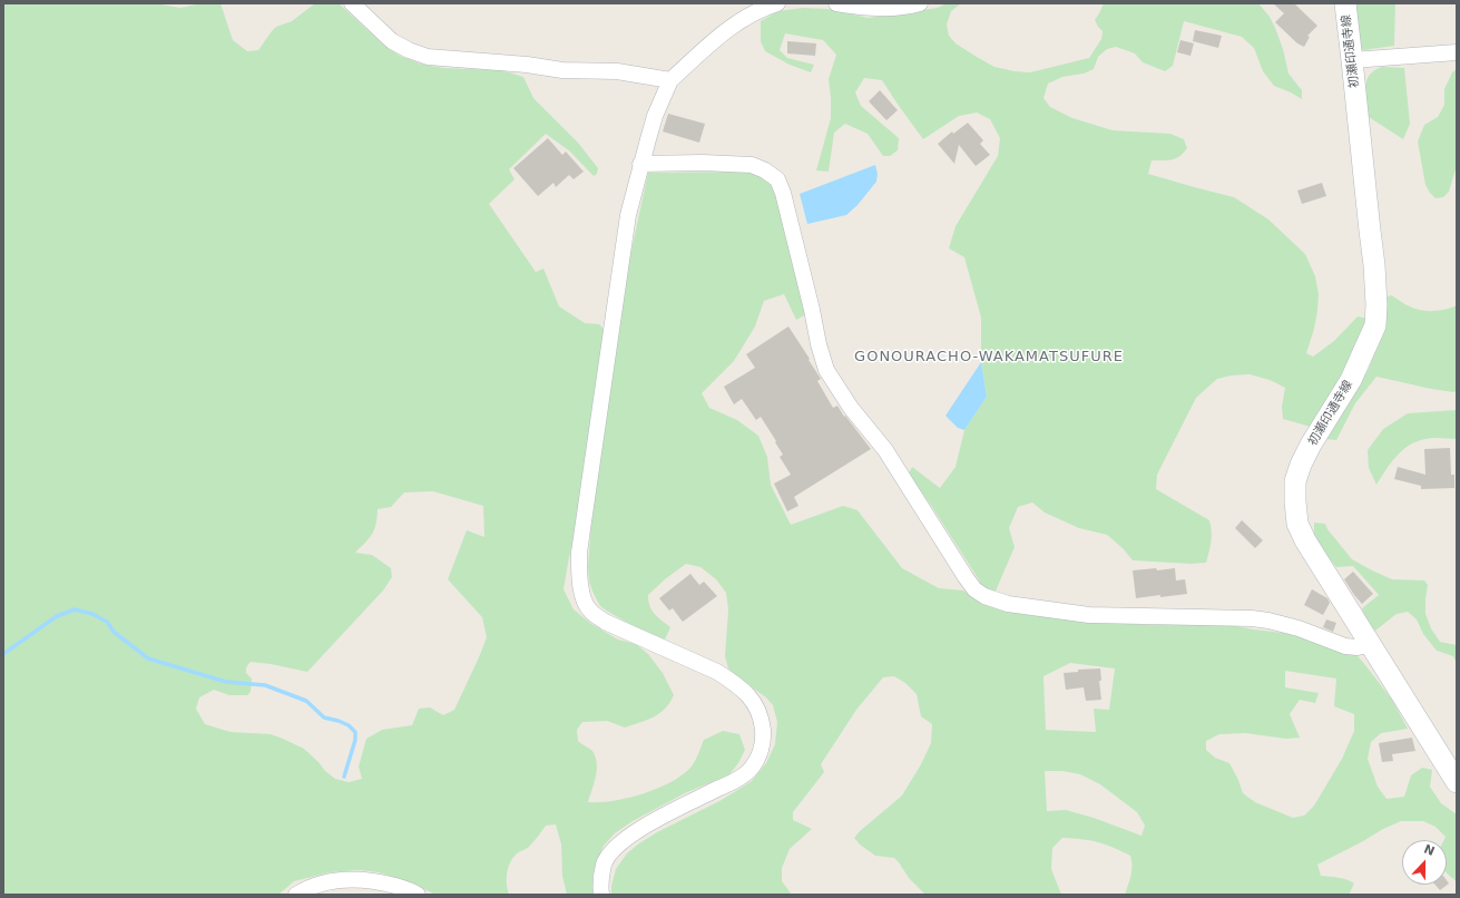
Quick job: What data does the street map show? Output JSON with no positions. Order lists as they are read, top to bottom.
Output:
{
  "streets": {
    "main road": ["初瀬印通寺線"]
  },
  "districts": ["GONOURACHO-WAKAMATSUFURE"],
  "north": "top"
}
